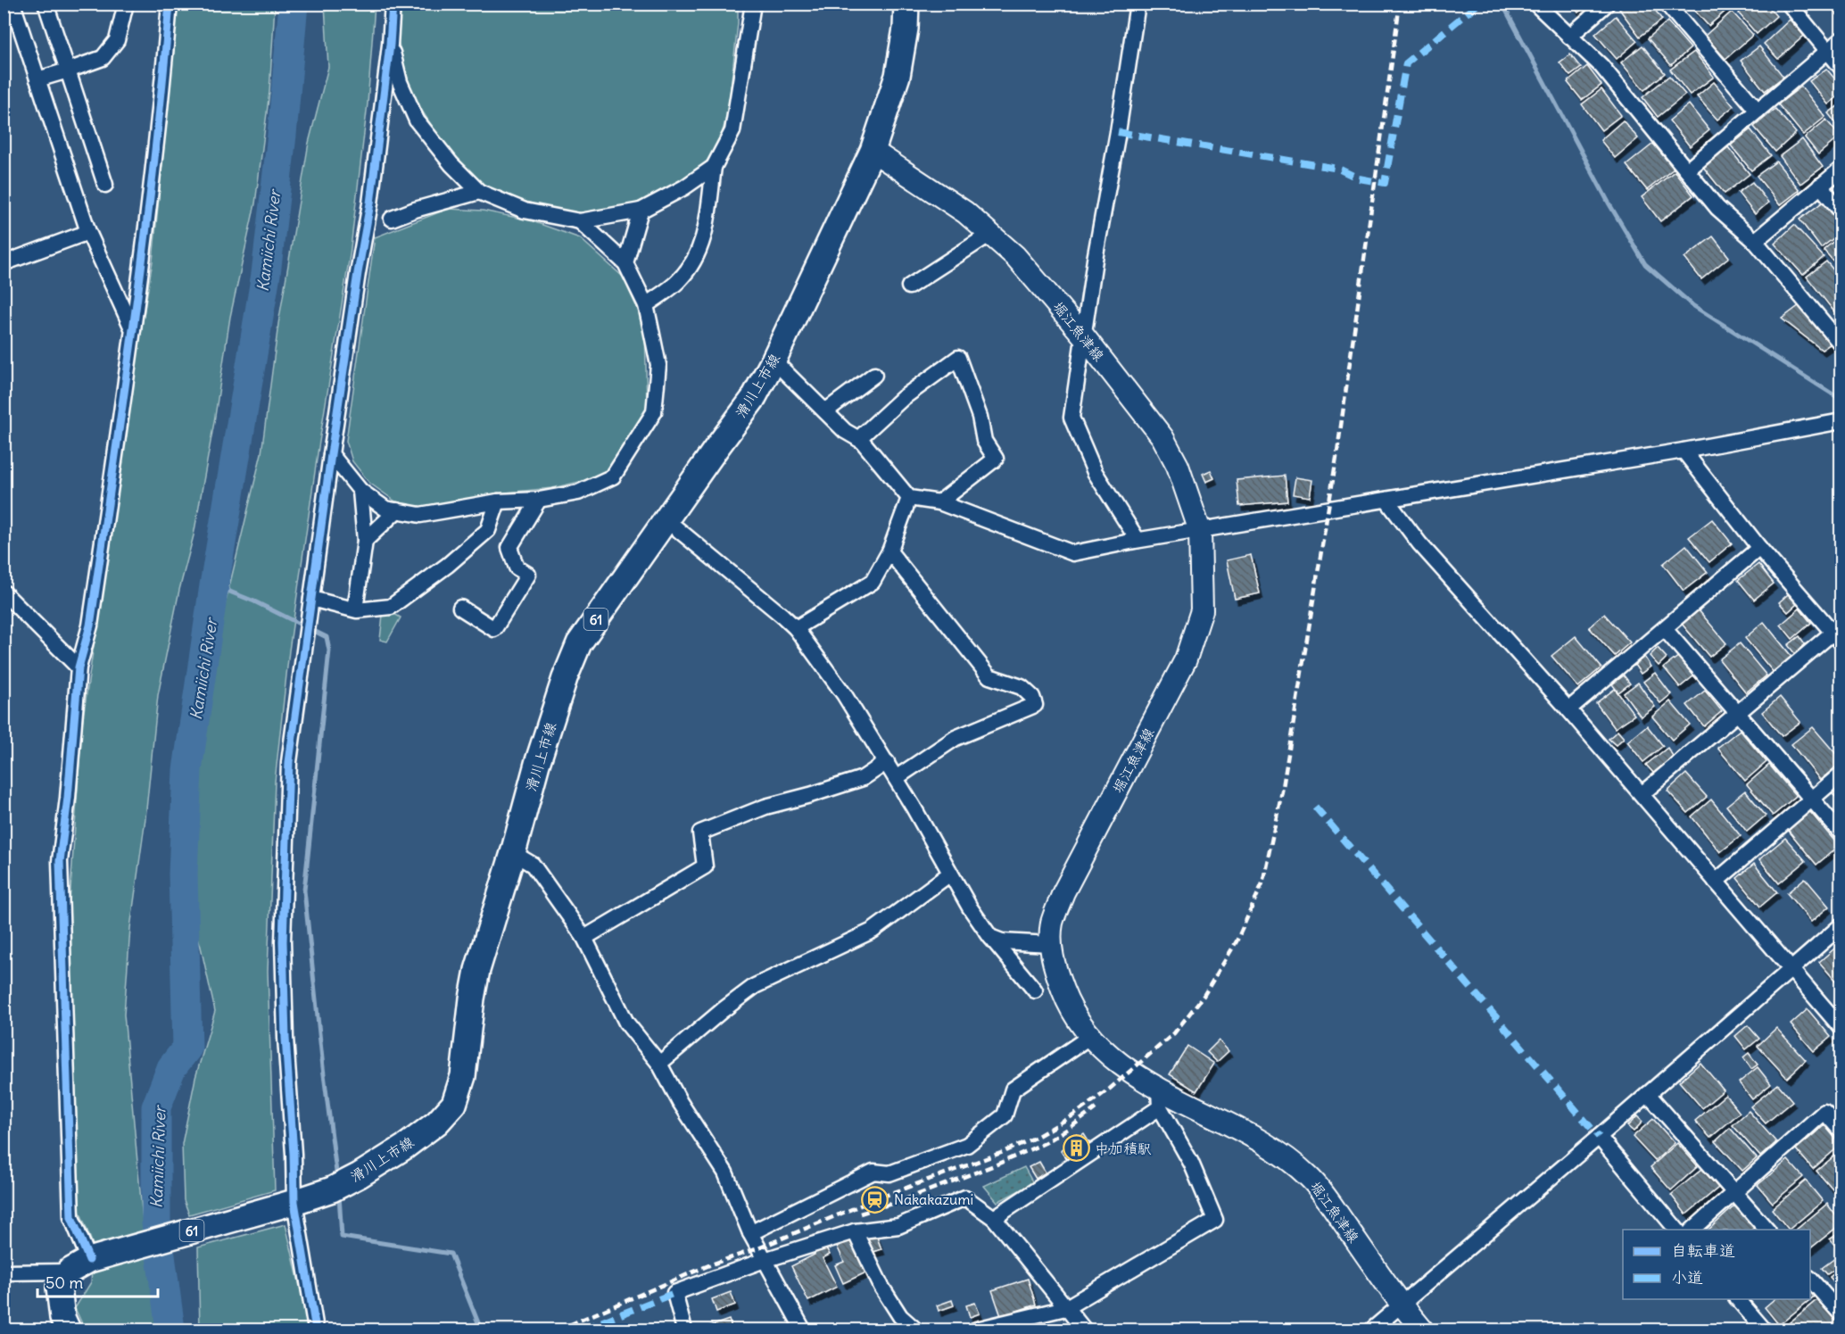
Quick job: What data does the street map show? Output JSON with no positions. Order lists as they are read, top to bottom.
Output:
{
  "streets": {
    "main road": ["堀江魚津線", "滑川上市線", "61"]
  },
  "crossings": [
    ["堀江魚津線", "滑川上市線"]
  ],
  "water": ["Kamiichi River"],
  "places": {
    "building": ["中加積駅"],
    "station": ["Nakakazumi"]
  },
  "legend": ["自転車道", "小道"],
  "scale_bar": "50 m"
}
